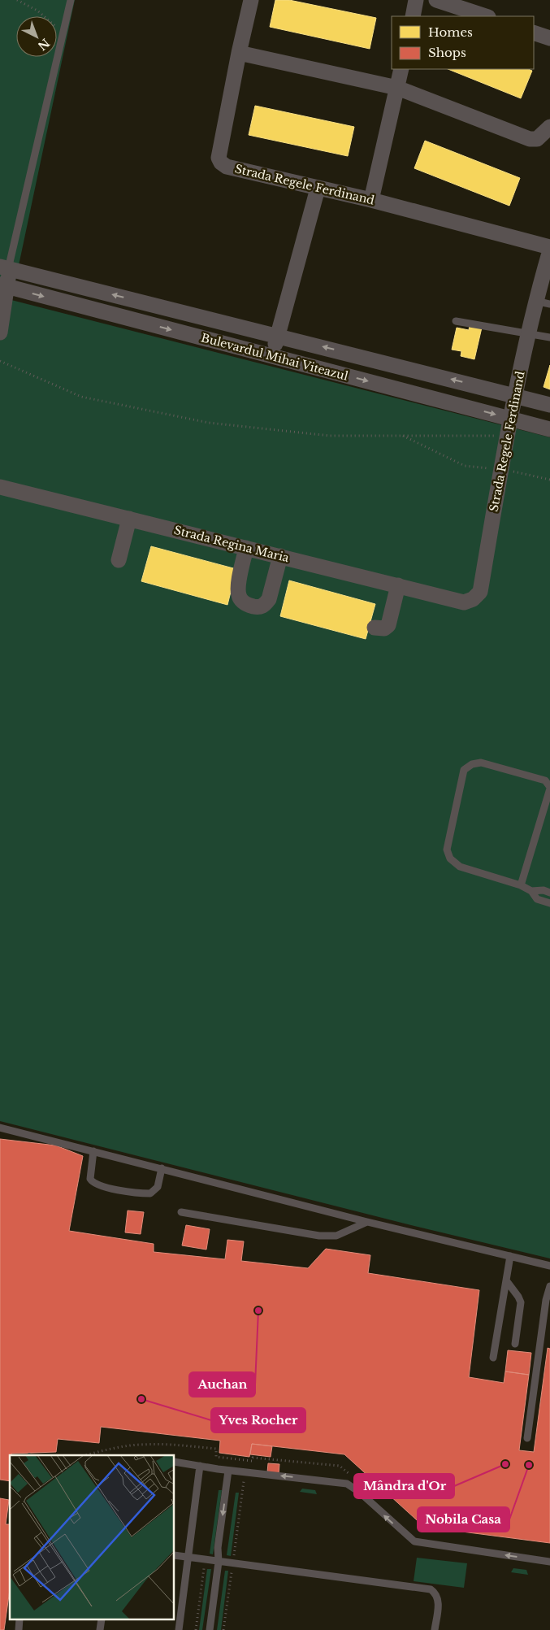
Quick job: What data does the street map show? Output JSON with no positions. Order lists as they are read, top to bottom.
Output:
{
  "streets": {
    "street": ["Strada Regele Ferdinand", "Bulevardul Mihai Viteazul", "Strada Regina Maria"]
  },
  "crossings": [
    ["Strada Regele Ferdinand", "Bulevardul Mihai Viteazul"],
    ["Strada Regele Ferdinand", "Strada Regina Maria"]
  ],
  "places": [
    "Auchan",
    "Yves Rocher",
    "Mândra d'Or",
    "Nobila Casa"
  ],
  "legend": ["Homes", "Shops"],
  "north": "bottom right"
}
